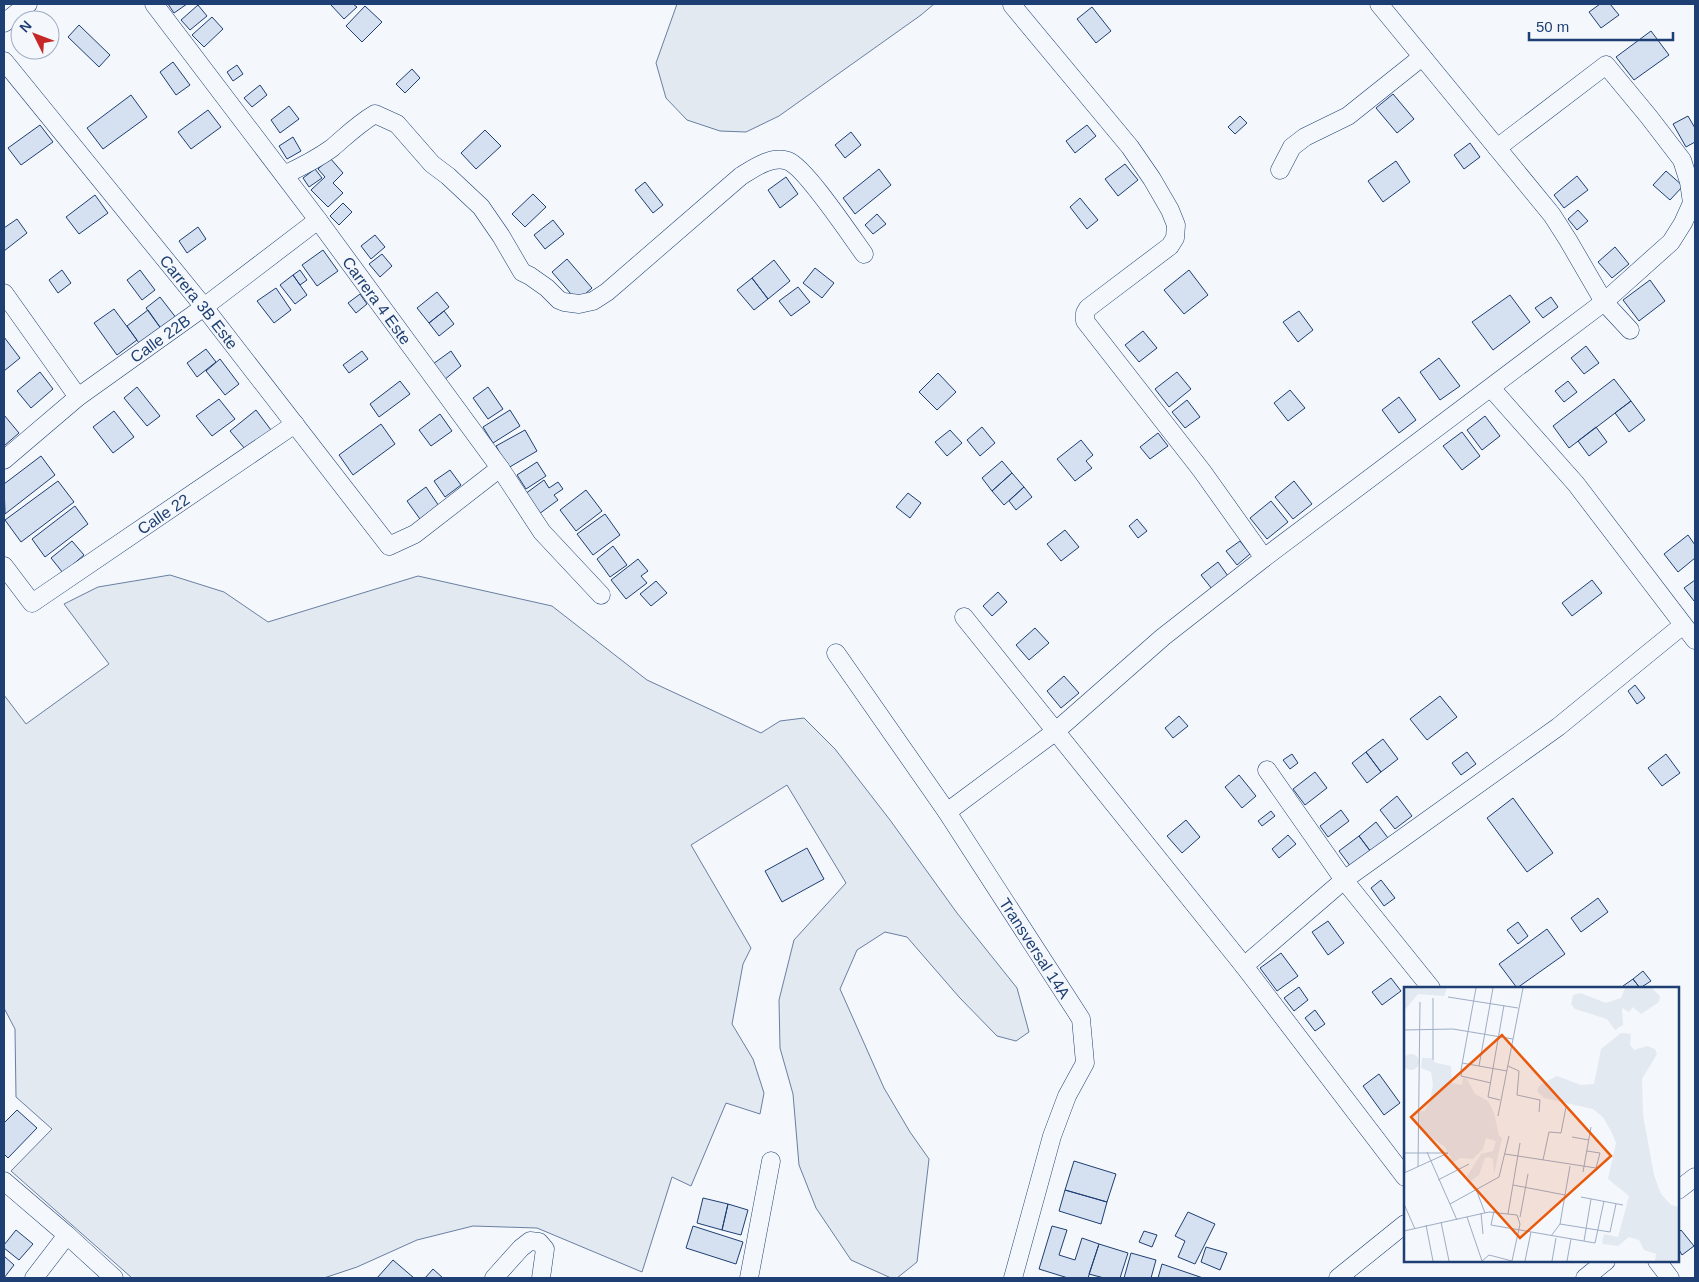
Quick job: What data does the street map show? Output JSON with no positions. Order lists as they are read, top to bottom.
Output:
{
  "streets": {
    "street": [
      "Carrera 4 Este",
      "Carrera 3B Este",
      "Calle 22B",
      "Calle 22",
      "Transversal 14A"
    ]
  },
  "crossings": [
    ["Carrera 4 Este", "Carrera 3B Este"],
    ["Carrera 4 Este", "Calle 22B"],
    ["Carrera 3B Este", "Calle 22B"],
    ["Carrera 3B Este", "Calle 22"]
  ],
  "scale_bar": "50 m",
  "north": "top left"
}
